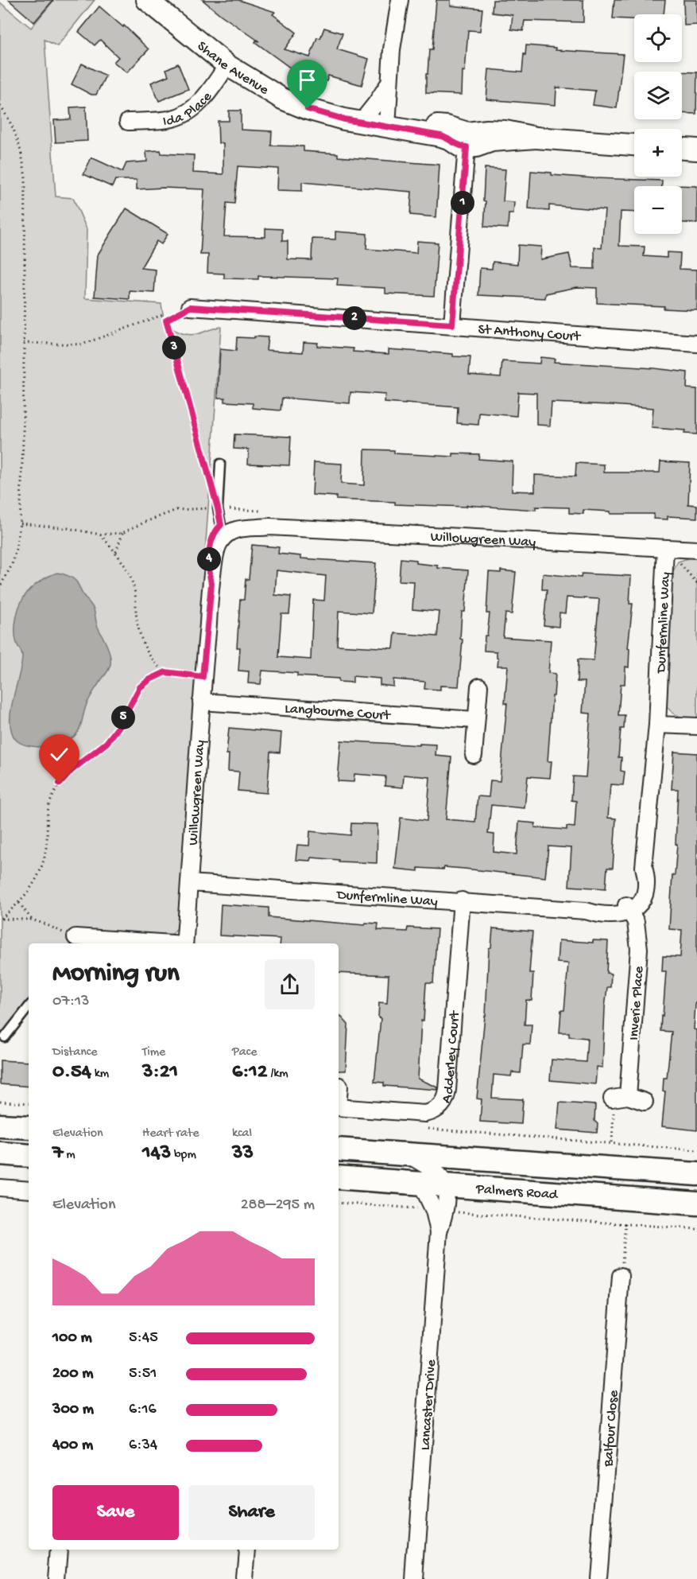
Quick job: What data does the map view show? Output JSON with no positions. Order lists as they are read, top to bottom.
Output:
{
  "streets": {
    "main road": ["Palmers Road"],
    "street": [
      "Shane Avenue",
      "Ida Place",
      "St Anthony Court",
      "Willowgreen Way",
      "Dunfermline Way",
      "Langbourne Court",
      "Inverie Place",
      "Adderley Court",
      "Lancaster Drive",
      "Balfour Close"
    ]
  },
  "crossings": [
    ["Shane Avenue", "Ida Place"],
    ["Willowgreen Way", "Dunfermline Way"],
    ["Willowgreen Way", "Langbourne Court"],
    ["Dunfermline Way", "Inverie Place"],
    ["Dunfermline Way", "Adderley Court"],
    ["Palmers Road", "Lancaster Drive"]
  ],
  "page": {
    "map_buttons": ["+", "−"],
    "pins": [
      "1",
      "2",
      "3",
      "4",
      "5"
    ],
    "heading": ["Morning run", "07:13"],
    "stats": [
      ["Distance", "0.54 km"],
      ["Time", "3:21"],
      ["Pace", "6:12 /km"],
      ["Elevation", "7 m"],
      ["Heart rate", "143 bpm"],
      ["kcal", "33"]
    ],
    "chart": ["Elevation", "288–295 m"],
    "list": [
      {
        "name": "100 m",
        "note": "5:45"
      },
      {
        "name": "200 m",
        "note": "5:51"
      },
      {
        "name": "300 m",
        "note": "6:16"
      },
      {
        "name": "400 m",
        "note": "6:34"
      }
    ],
    "buttons": ["Save", "Share"]
  }
}
